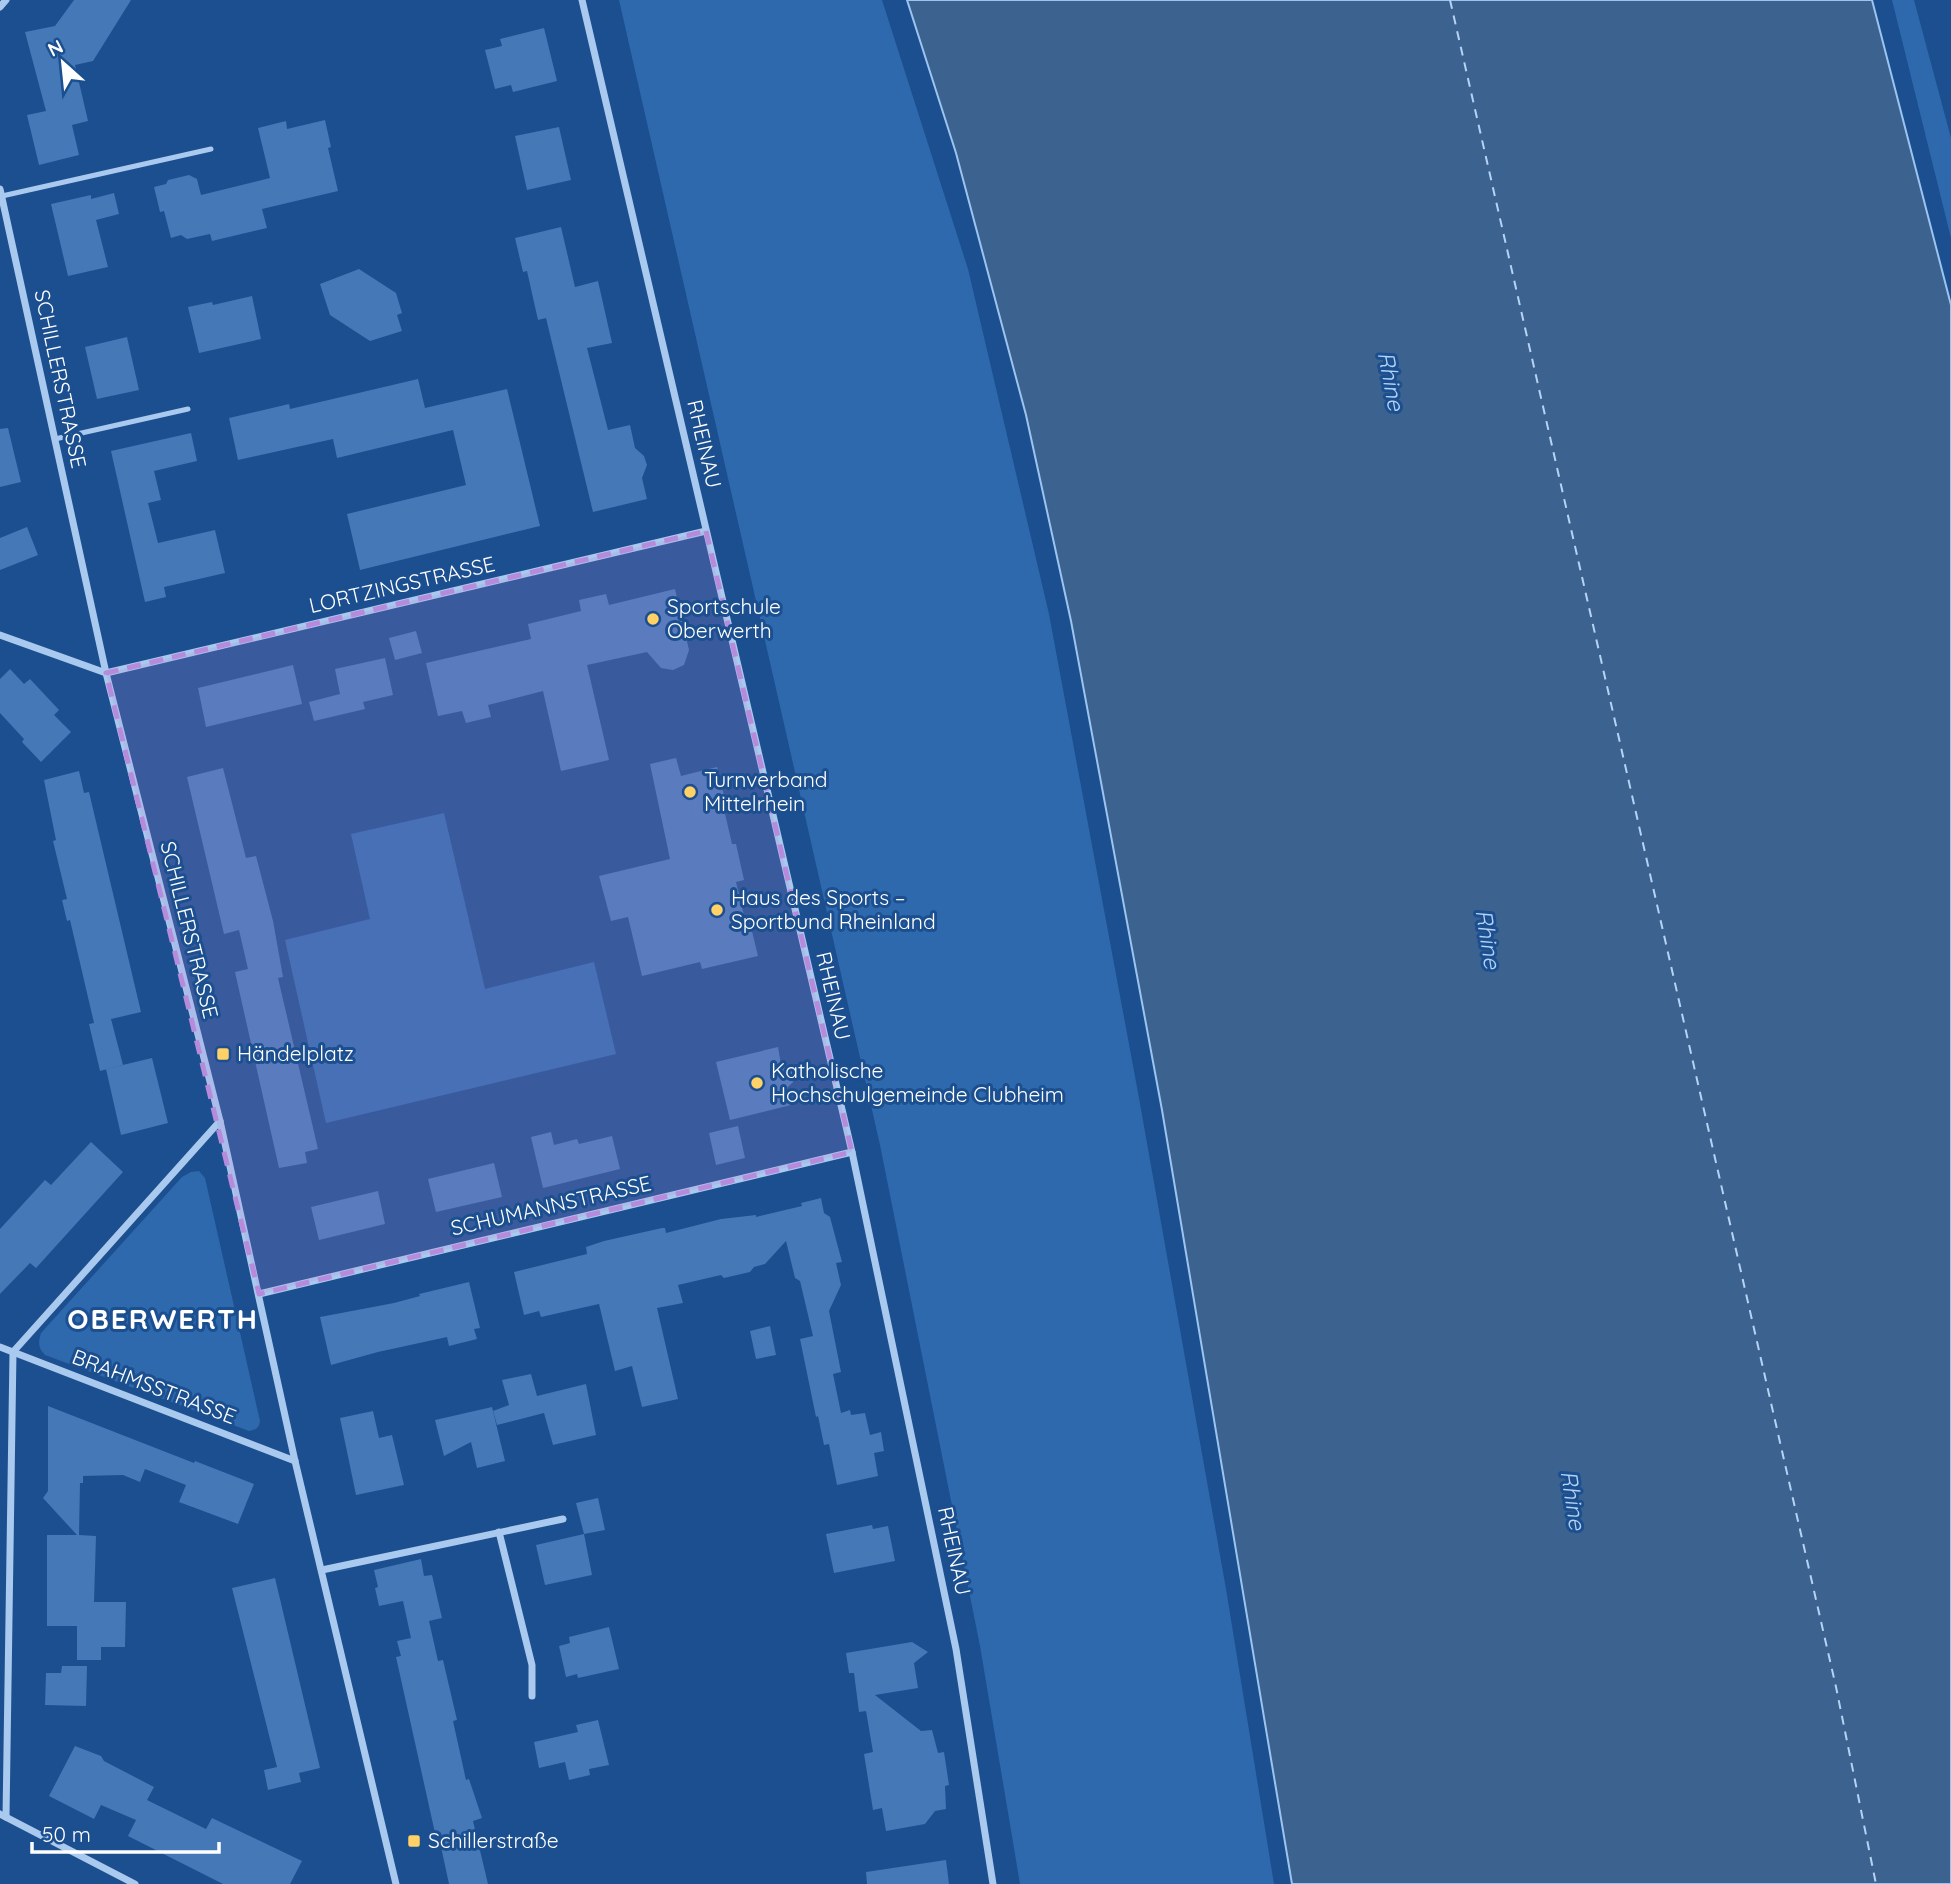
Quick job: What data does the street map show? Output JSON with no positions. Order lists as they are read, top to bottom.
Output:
{
  "streets": {
    "street": [
      "SCHILLERSTRASSE",
      "RHEINAU",
      "LORTZINGSTRASSE",
      "SCHUMANNSTRASSE",
      "BRAHMSSTRASSE"
    ]
  },
  "crossings": [
    ["SCHILLERSTRASSE", "LORTZINGSTRASSE"],
    ["SCHILLERSTRASSE", "SCHUMANNSTRASSE"],
    ["SCHILLERSTRASSE", "BRAHMSSTRASSE"],
    ["RHEINAU", "LORTZINGSTRASSE"],
    ["RHEINAU", "SCHUMANNSTRASSE"]
  ],
  "districts": ["OBERWERTH"],
  "water": ["Rhine"],
  "places": {
    "other": [
      "Sportschule Oberwerth",
      "Turnverband Mittelrhein",
      "Haus des Sports – Sportbund Rheinland",
      "Katholische Hochschulgemeinde Clubheim"
    ],
    "transit": ["Händelplatz", "Schillerstraße"]
  },
  "scale_bar": "50 m",
  "north": "top left"
}
